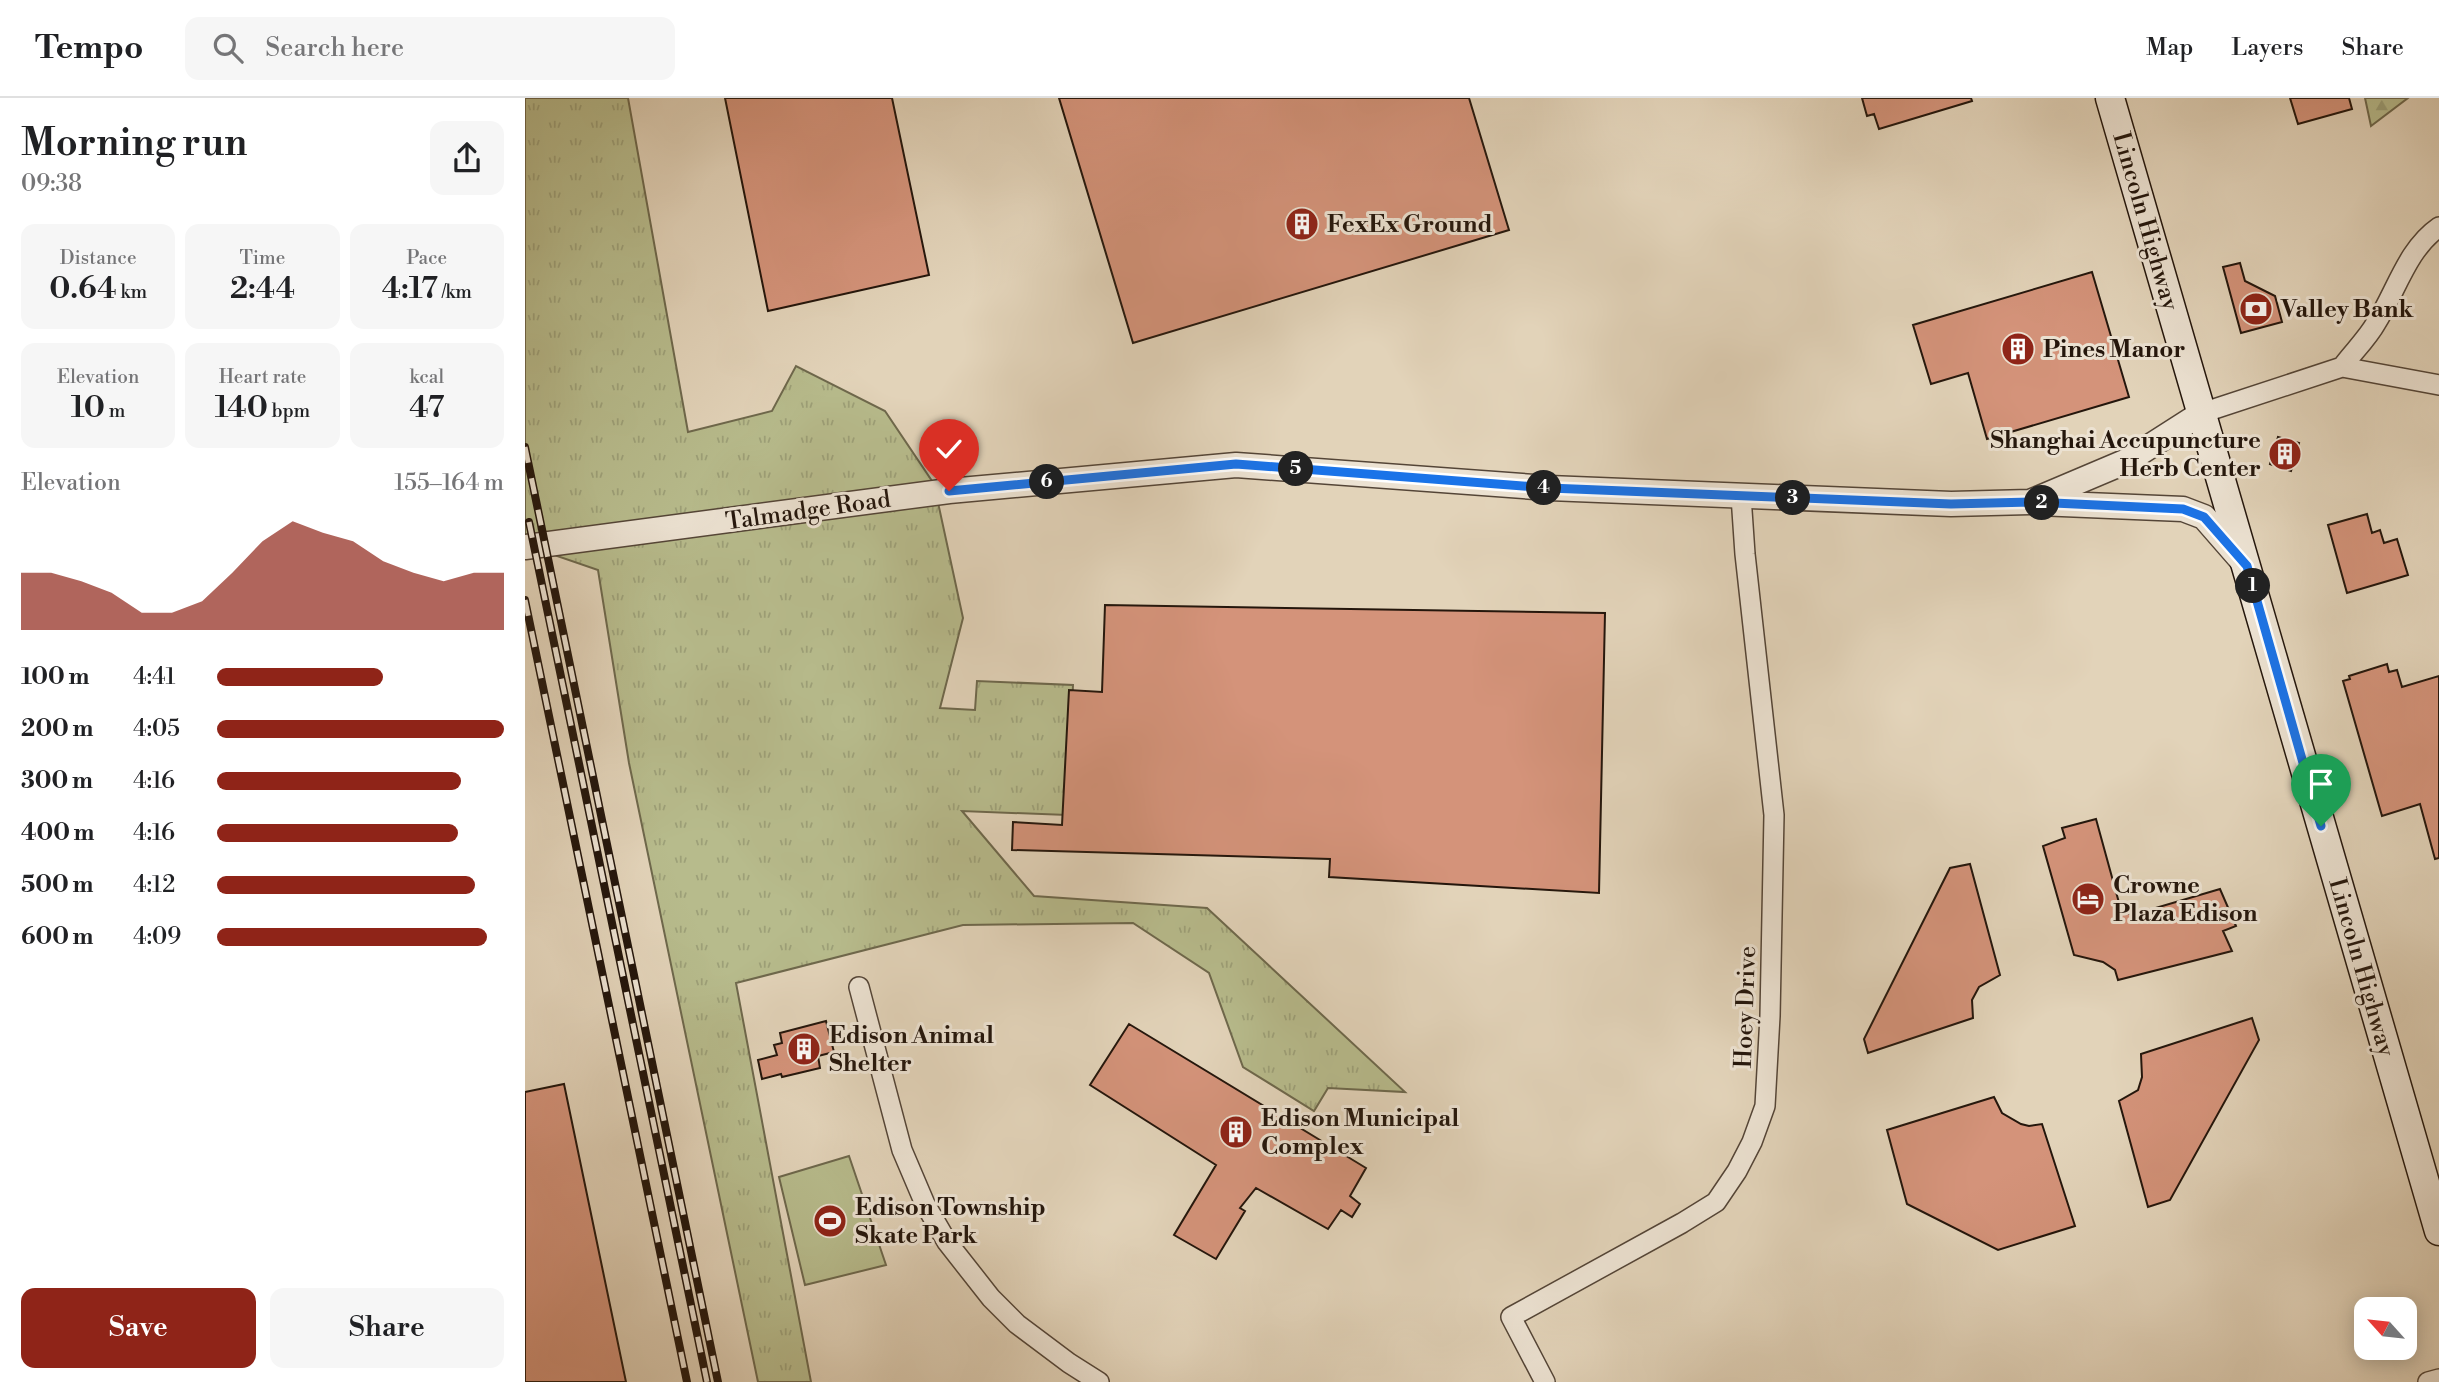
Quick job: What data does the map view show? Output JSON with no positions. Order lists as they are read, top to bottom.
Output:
{
  "streets": {
    "main road": ["Lincoln Highway"],
    "street": ["Talmadge Road", "Hoey Drive"]
  },
  "crossings": [
    ["Lincoln Highway", "Talmadge Road"],
    ["Talmadge Road", "Hoey Drive"]
  ],
  "places": {
    "building": [
      "FexEx Ground",
      "Pines Manor",
      "Shanghai Accupuncture Herb Center",
      "Edison Animal Shelter",
      "Edison Municipal Complex"
    ],
    "bank": ["Valley Bank"],
    "hotel": ["Crowne Plaza Edison"],
    "sports": ["Edison Township Skate Park"]
  },
  "north": "top left",
  "page": {
    "header": "Tempo",
    "search": "Search here",
    "nav": ["Map", "Layers", "Share"],
    "heading": ["Morning run", "09:38"],
    "stats": [
      ["Distance", "0.64 km"],
      ["Time", "2:44"],
      ["Pace", "4:17 /km"],
      ["Elevation", "10 m"],
      ["Heart rate", "140 bpm"],
      ["kcal", "47"]
    ],
    "pins": [
      "5",
      "6",
      "4",
      "3",
      "2",
      "1"
    ],
    "chart": ["Elevation", "155–164 m"],
    "list": [
      {
        "name": "100 m",
        "note": "4:41"
      },
      {
        "name": "200 m",
        "note": "4:05"
      },
      {
        "name": "300 m",
        "note": "4:16"
      },
      {
        "name": "400 m",
        "note": "4:16"
      },
      {
        "name": "500 m",
        "note": "4:12"
      },
      {
        "name": "600 m",
        "note": "4:09"
      }
    ],
    "buttons": ["Save", "Share"]
  }
}
